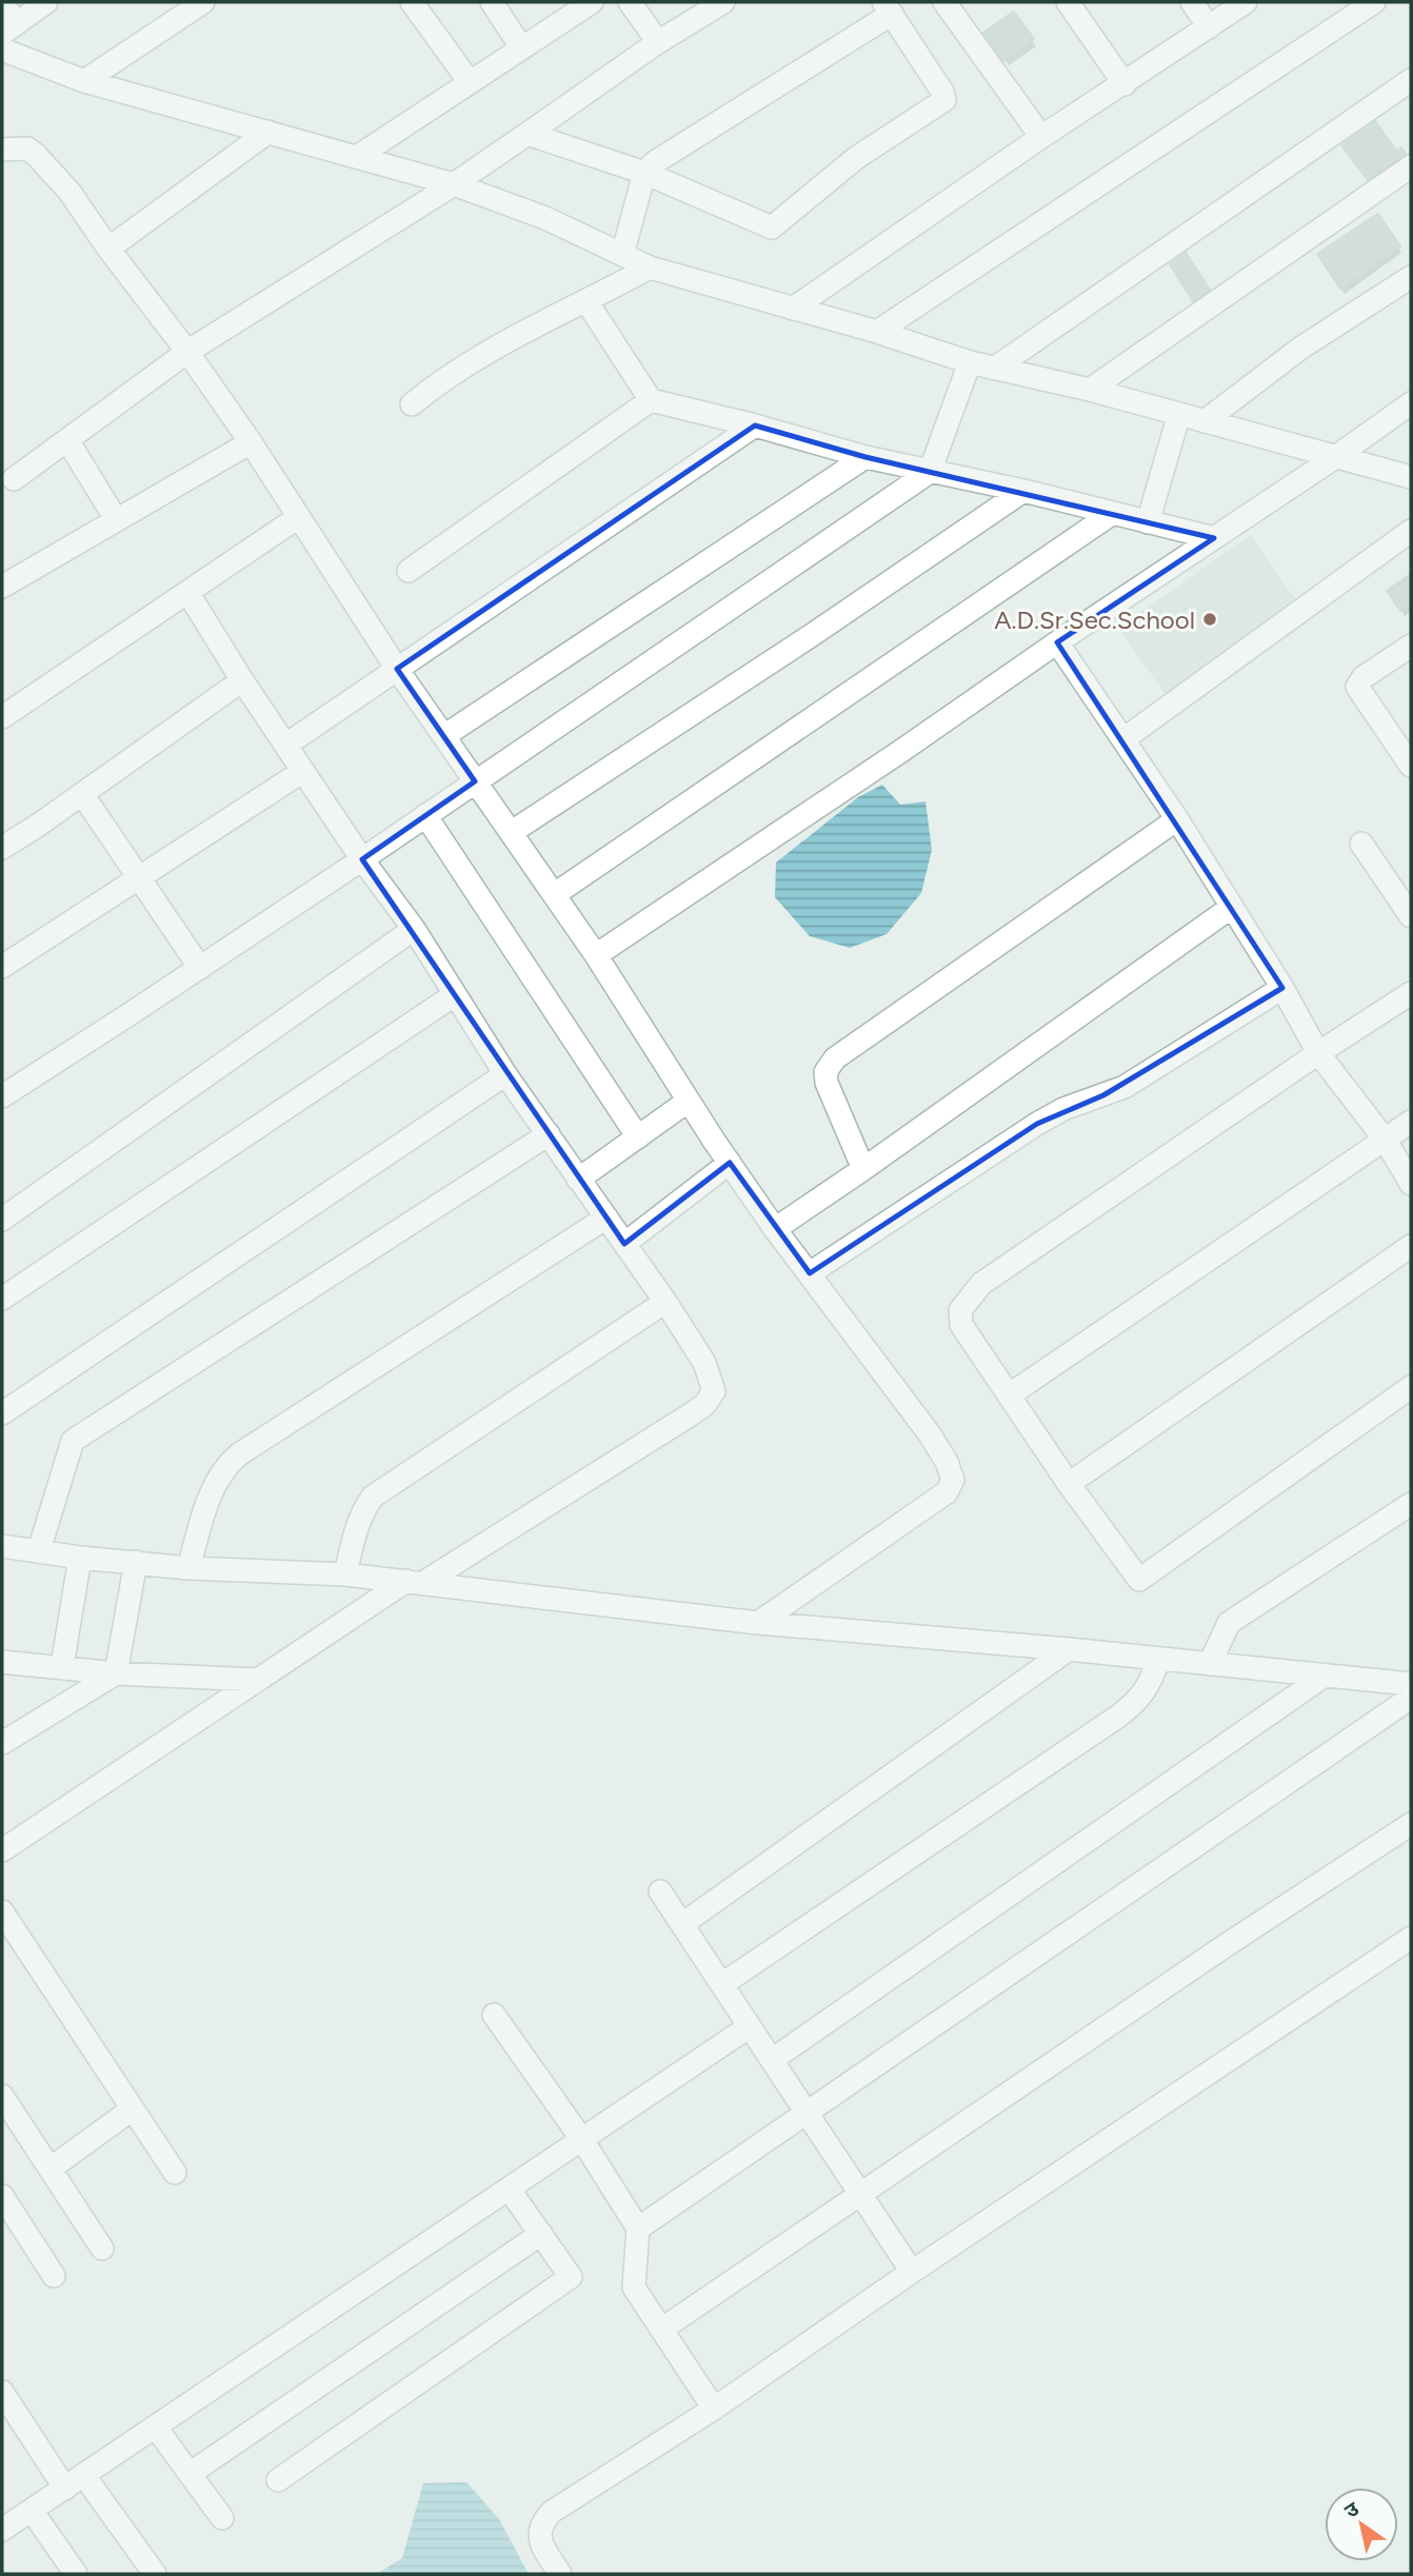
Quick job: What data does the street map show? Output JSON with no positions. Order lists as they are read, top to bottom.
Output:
{
  "places": ["A.D.Sr.Sec.School"],
  "north": "top left"
}
